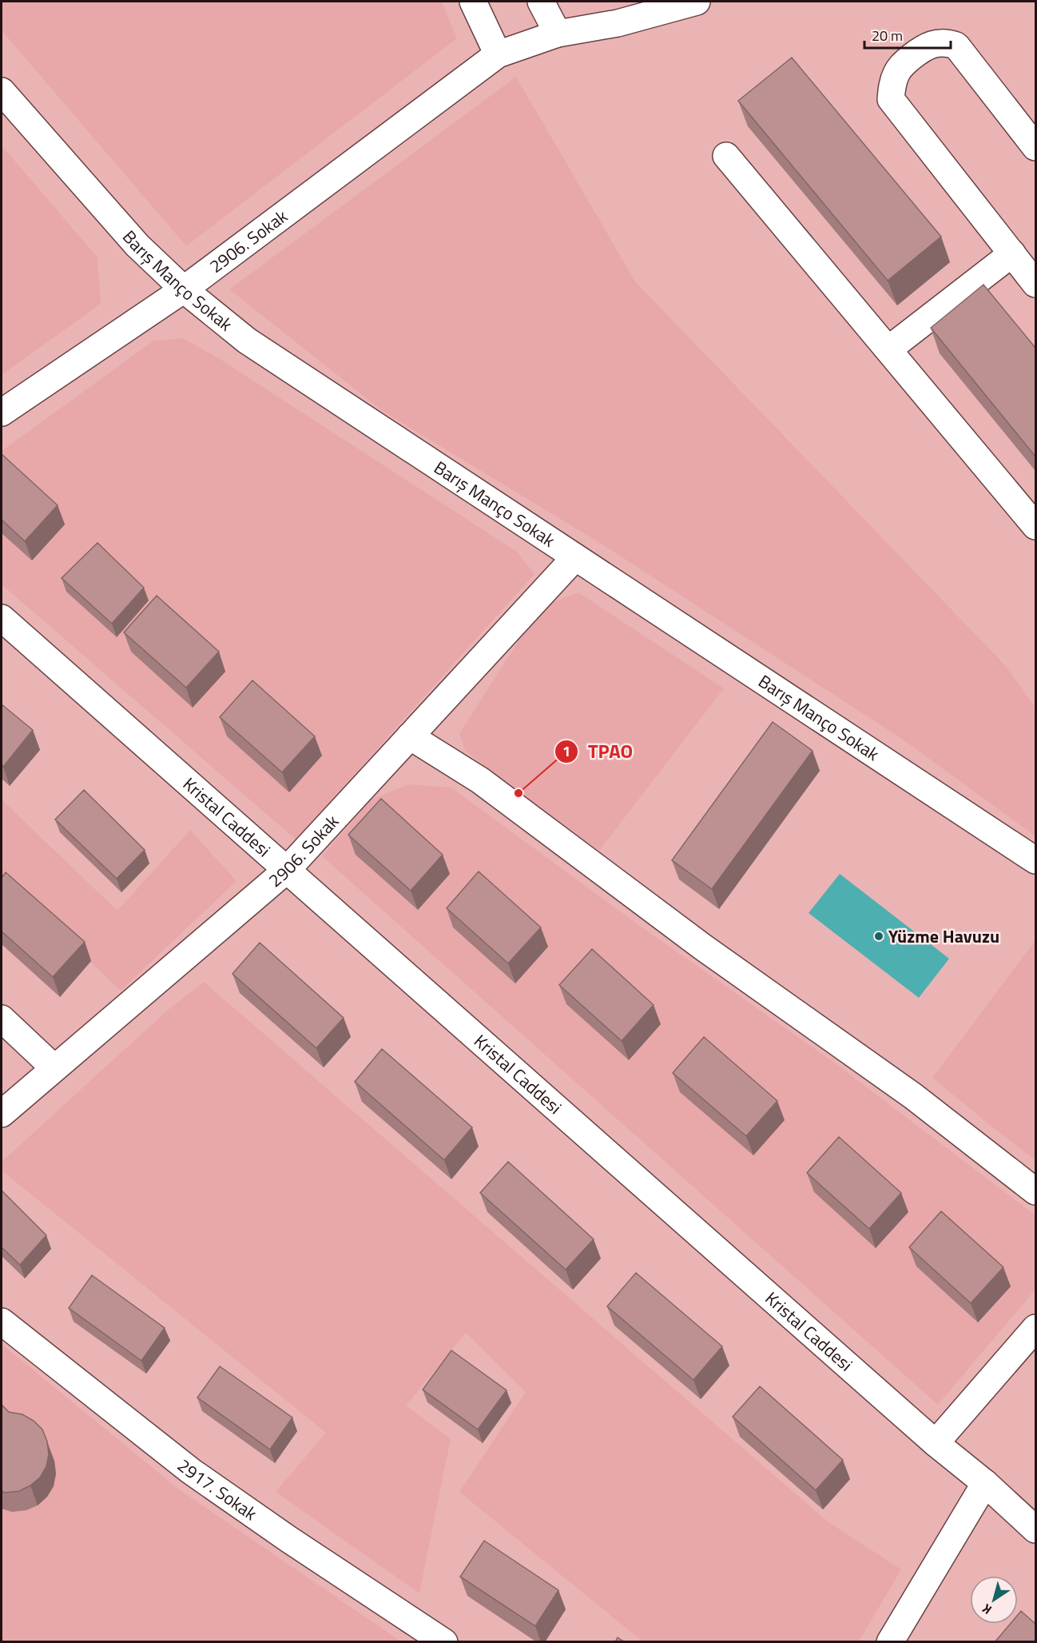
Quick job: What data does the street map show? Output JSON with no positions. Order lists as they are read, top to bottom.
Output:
{
  "streets": {
    "street": [
      "2906. Sokak",
      "Barış Manço Sokak",
      "Kristal Caddesi",
      "2917. Sokak"
    ]
  },
  "crossings": [
    ["2906. Sokak", "Barış Manço Sokak"],
    ["2906. Sokak", "Kristal Caddesi"]
  ],
  "places": ["TPAO", "Yüzme Havuzu"],
  "scale_bar": "20 m",
  "north": "bottom left"
}
